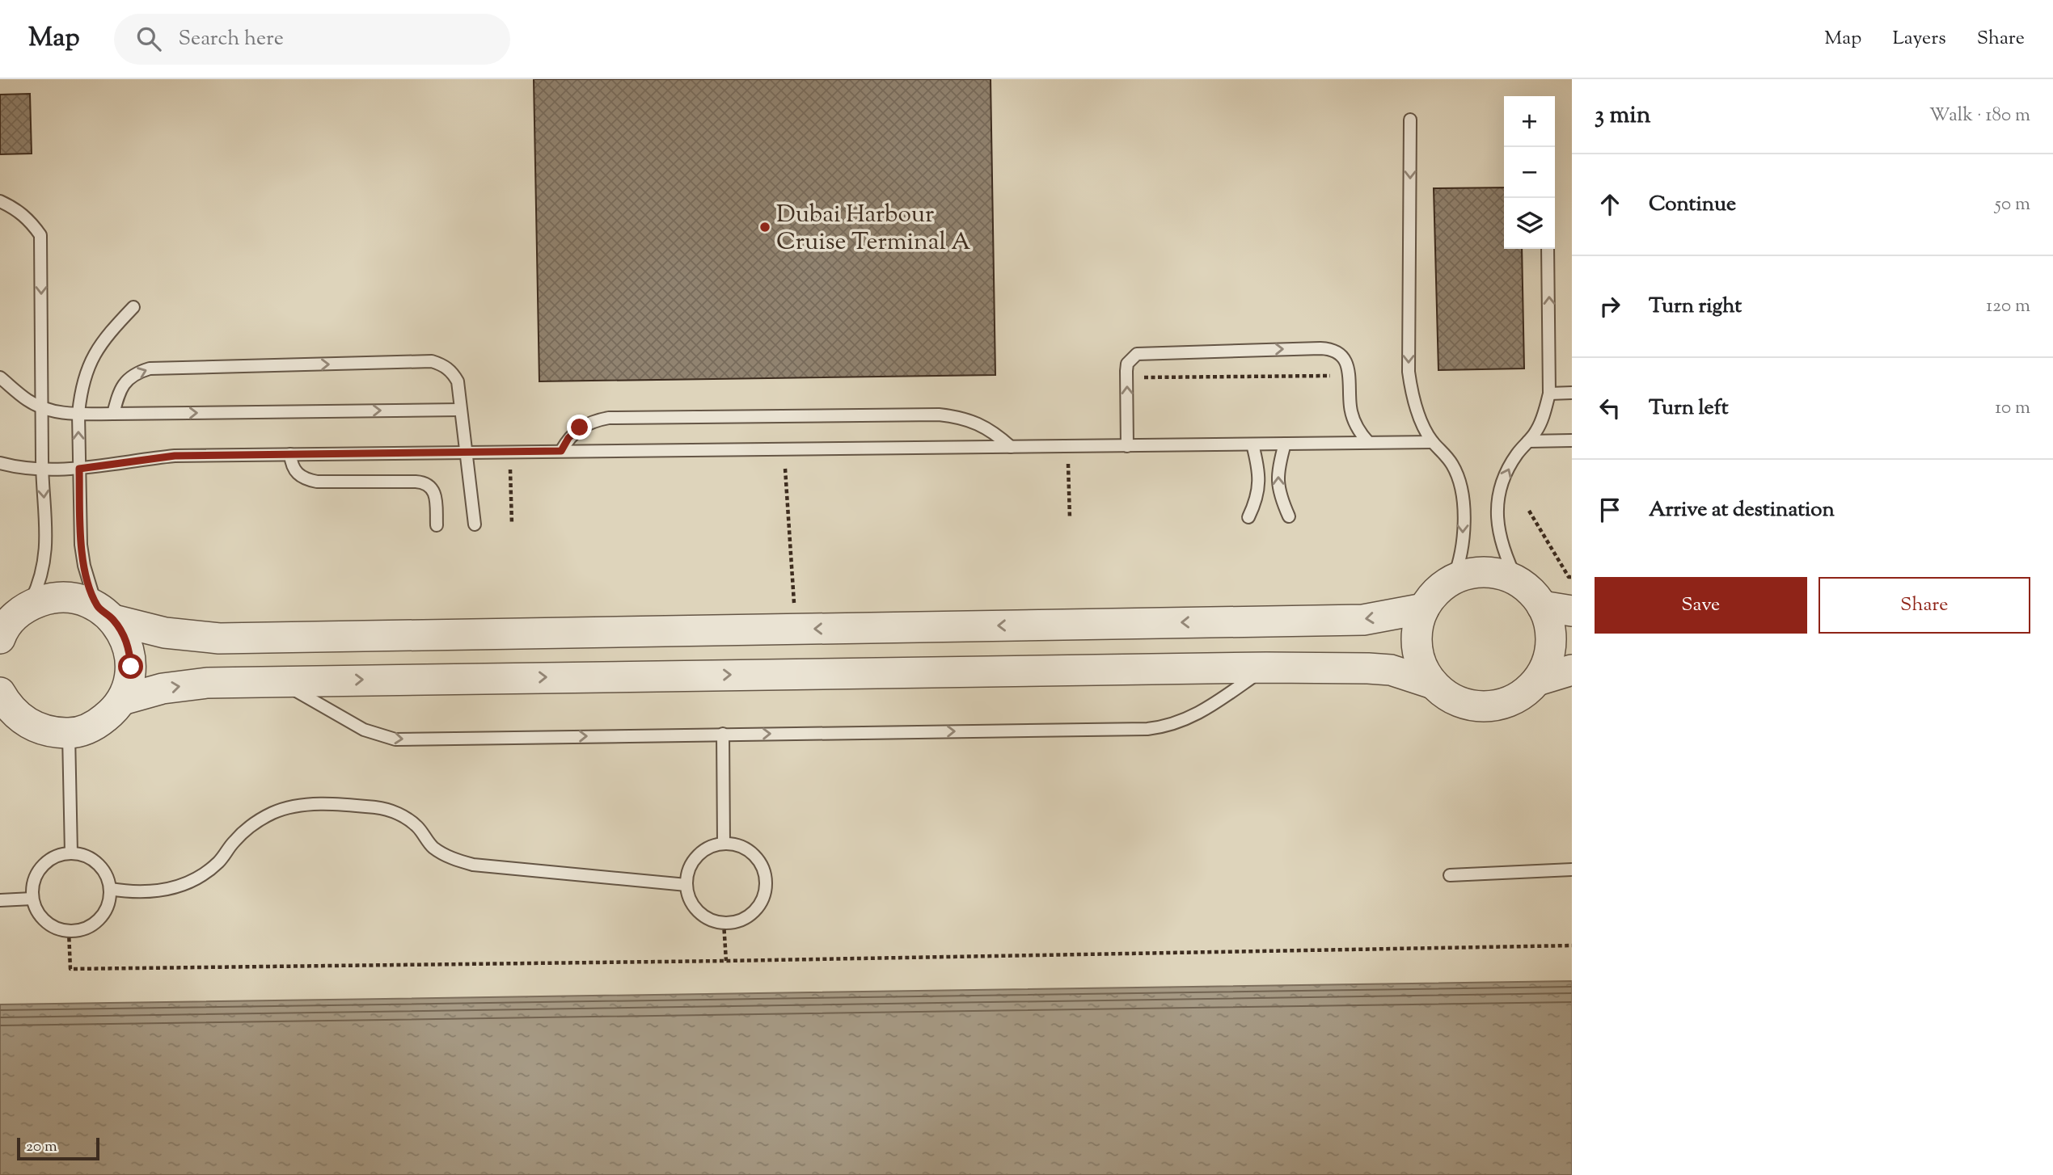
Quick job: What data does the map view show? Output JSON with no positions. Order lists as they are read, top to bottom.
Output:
{
  "places": ["Dubai Harbour Cruise Terminal A"],
  "scale_bar": "20 m",
  "page": {
    "header": "Map",
    "search": "Search here",
    "nav": ["Map", "Layers", "Share"],
    "heading": ["3 min", "Walk · 180 m"],
    "map_buttons": ["+", "−"],
    "list": [
      ["Continue", "50 m"],
      ["Turn right", "120 m"],
      ["Turn left", "10 m"],
      "Arrive at destination"
    ],
    "buttons": ["Save", "Share"],
    "scale": "20 m"
  }
}
